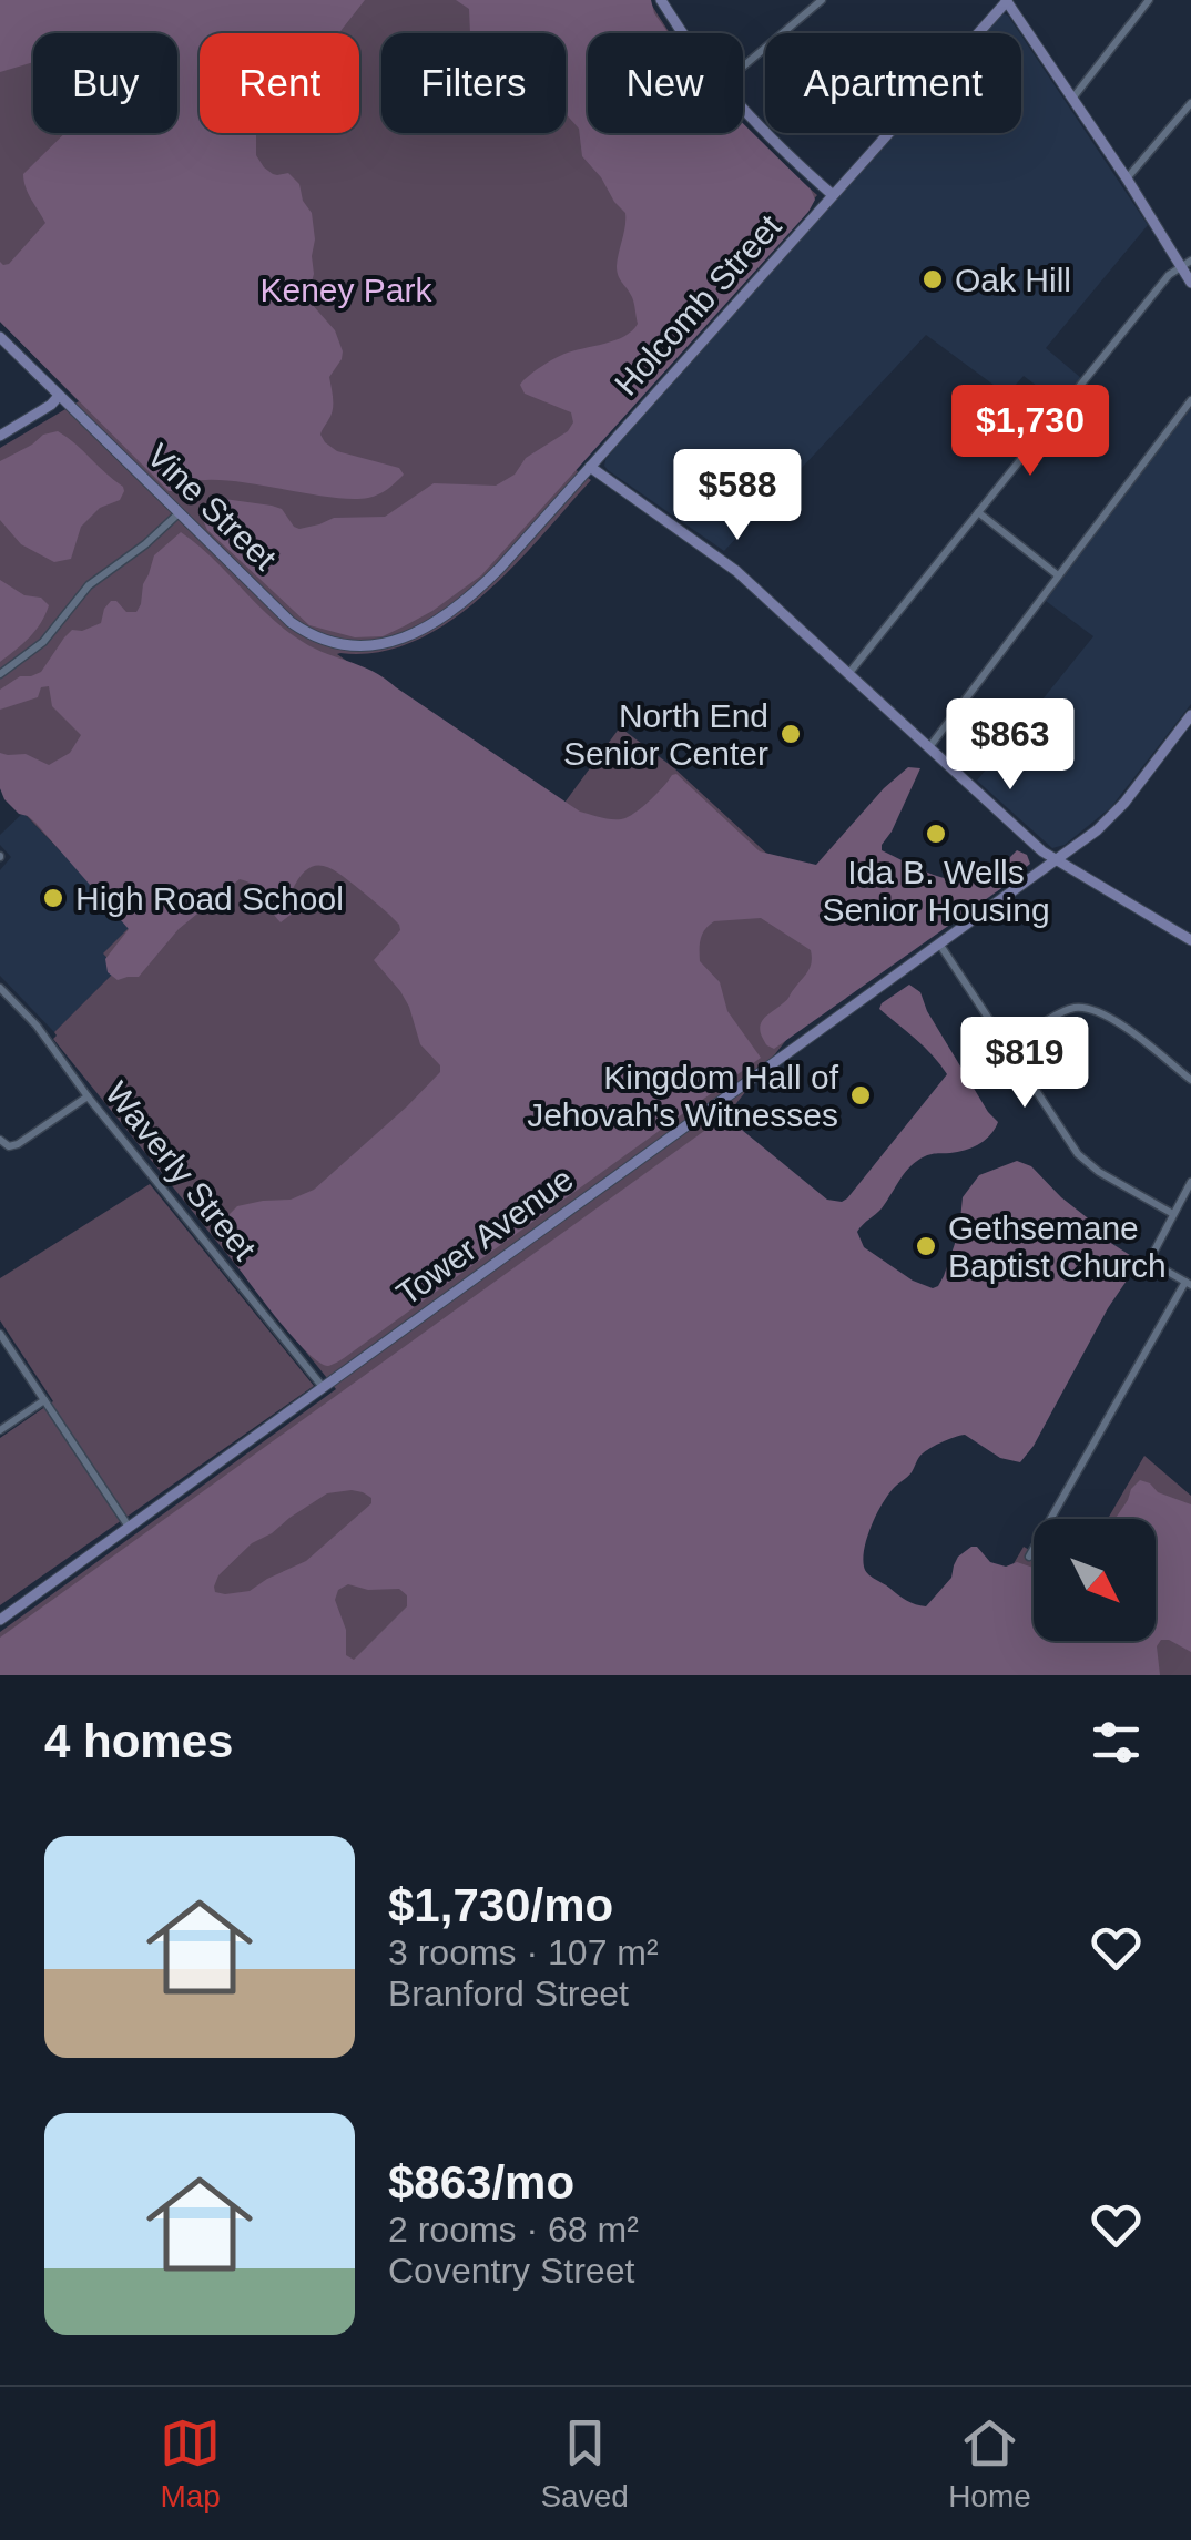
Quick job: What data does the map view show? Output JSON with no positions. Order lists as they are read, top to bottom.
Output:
{
  "streets": {
    "street": [
      "Holcomb Street",
      "Vine Street",
      "Waverly Street",
      "Tower Avenue"
    ]
  },
  "crossings": [
    ["Holcomb Street", "Vine Street"],
    ["Waverly Street", "Tower Avenue"]
  ],
  "parks": ["Keney Park"],
  "places": [
    "Oak Hill",
    "North End Senior Center",
    "Ida B. Wells Senior Housing",
    "High Road School",
    "Kingdom Hall of Jehovah's Witnesses",
    "Gethsemane Baptist Church"
  ],
  "north": "bottom right",
  "page": {
    "chip": [
      "Buy",
      "Rent",
      "Filters",
      "New",
      "Apartment"
    ],
    "price": [
      "$1,730",
      "$588",
      "$863",
      "$819"
    ],
    "heading": "4 homes",
    "list": [
      {
        "name": "$1,730/mo",
        "note": "3 rooms · 107 m² · Branford Street"
      },
      {
        "name": "$863/mo",
        "note": "2 rooms · 68 m² · Coventry Street"
      }
    ],
    "tabs": ["Map", "Saved", "Home"]
  }
}
